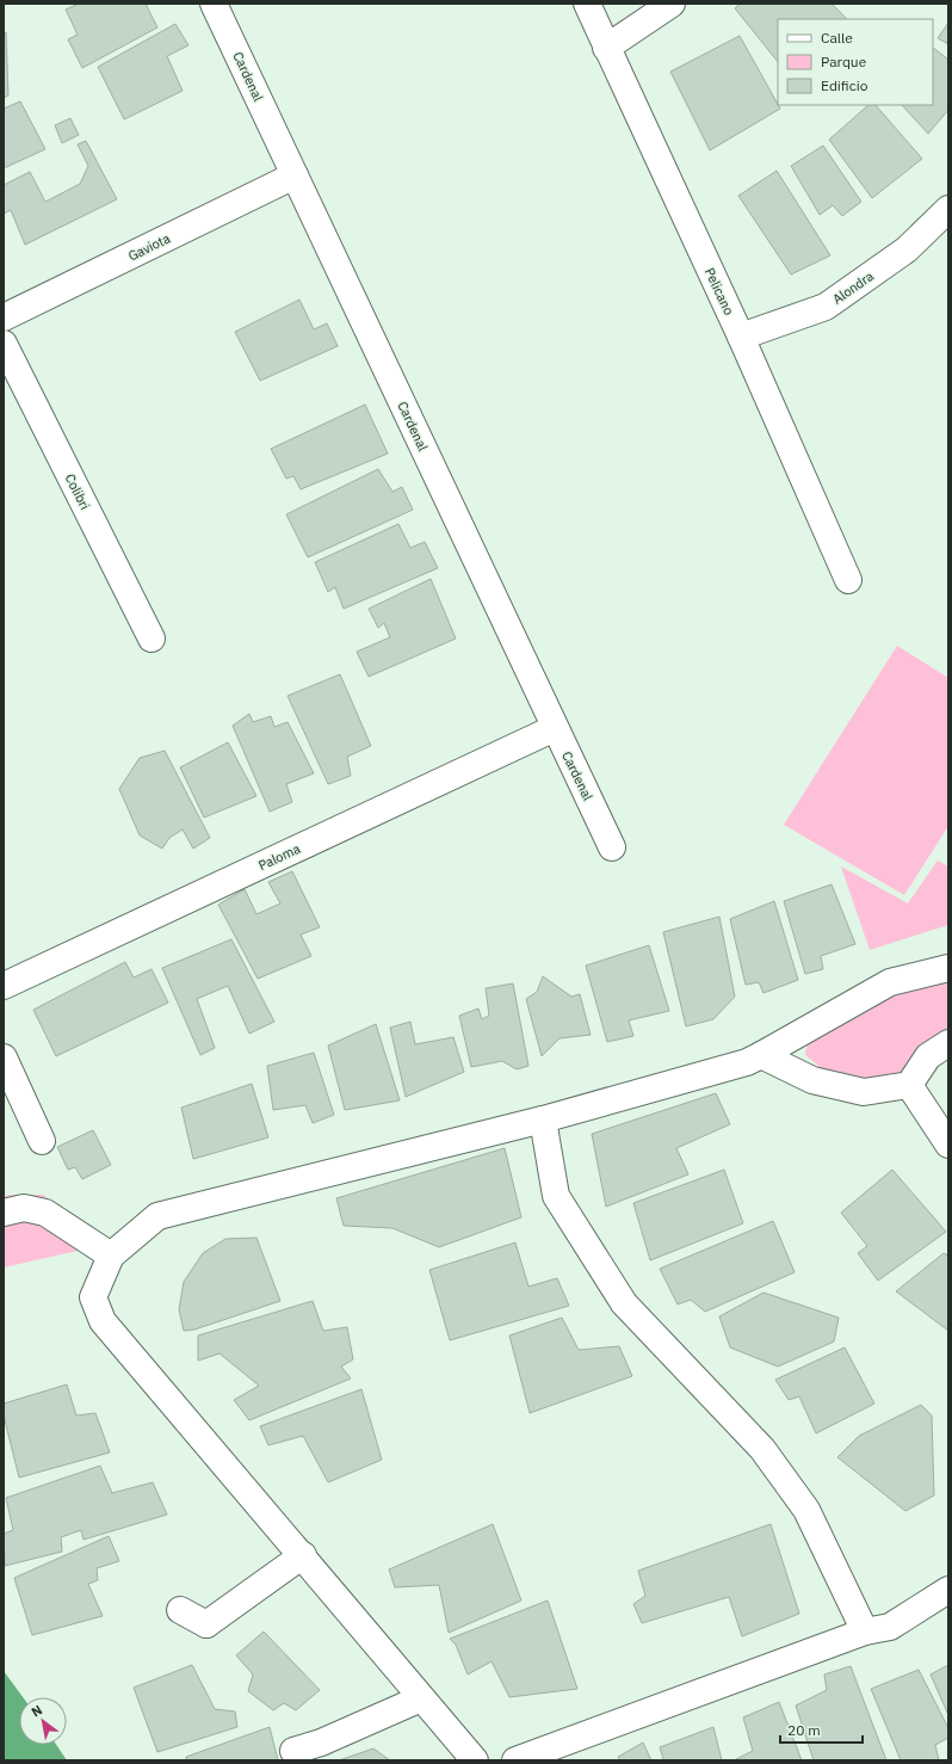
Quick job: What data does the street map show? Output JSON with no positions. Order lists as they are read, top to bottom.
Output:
{
  "streets": {
    "street": [
      "Cardenal",
      "Gaviota",
      "Alondra",
      "Pelicano",
      "Colibri",
      "Paloma"
    ]
  },
  "crossings": [
    ["Cardenal", "Gaviota"],
    ["Cardenal", "Paloma"],
    ["Alondra", "Pelicano"]
  ],
  "legend": ["Calle", "Parque", "Edificio"],
  "scale_bar": "20 m",
  "north": "top left"
}
